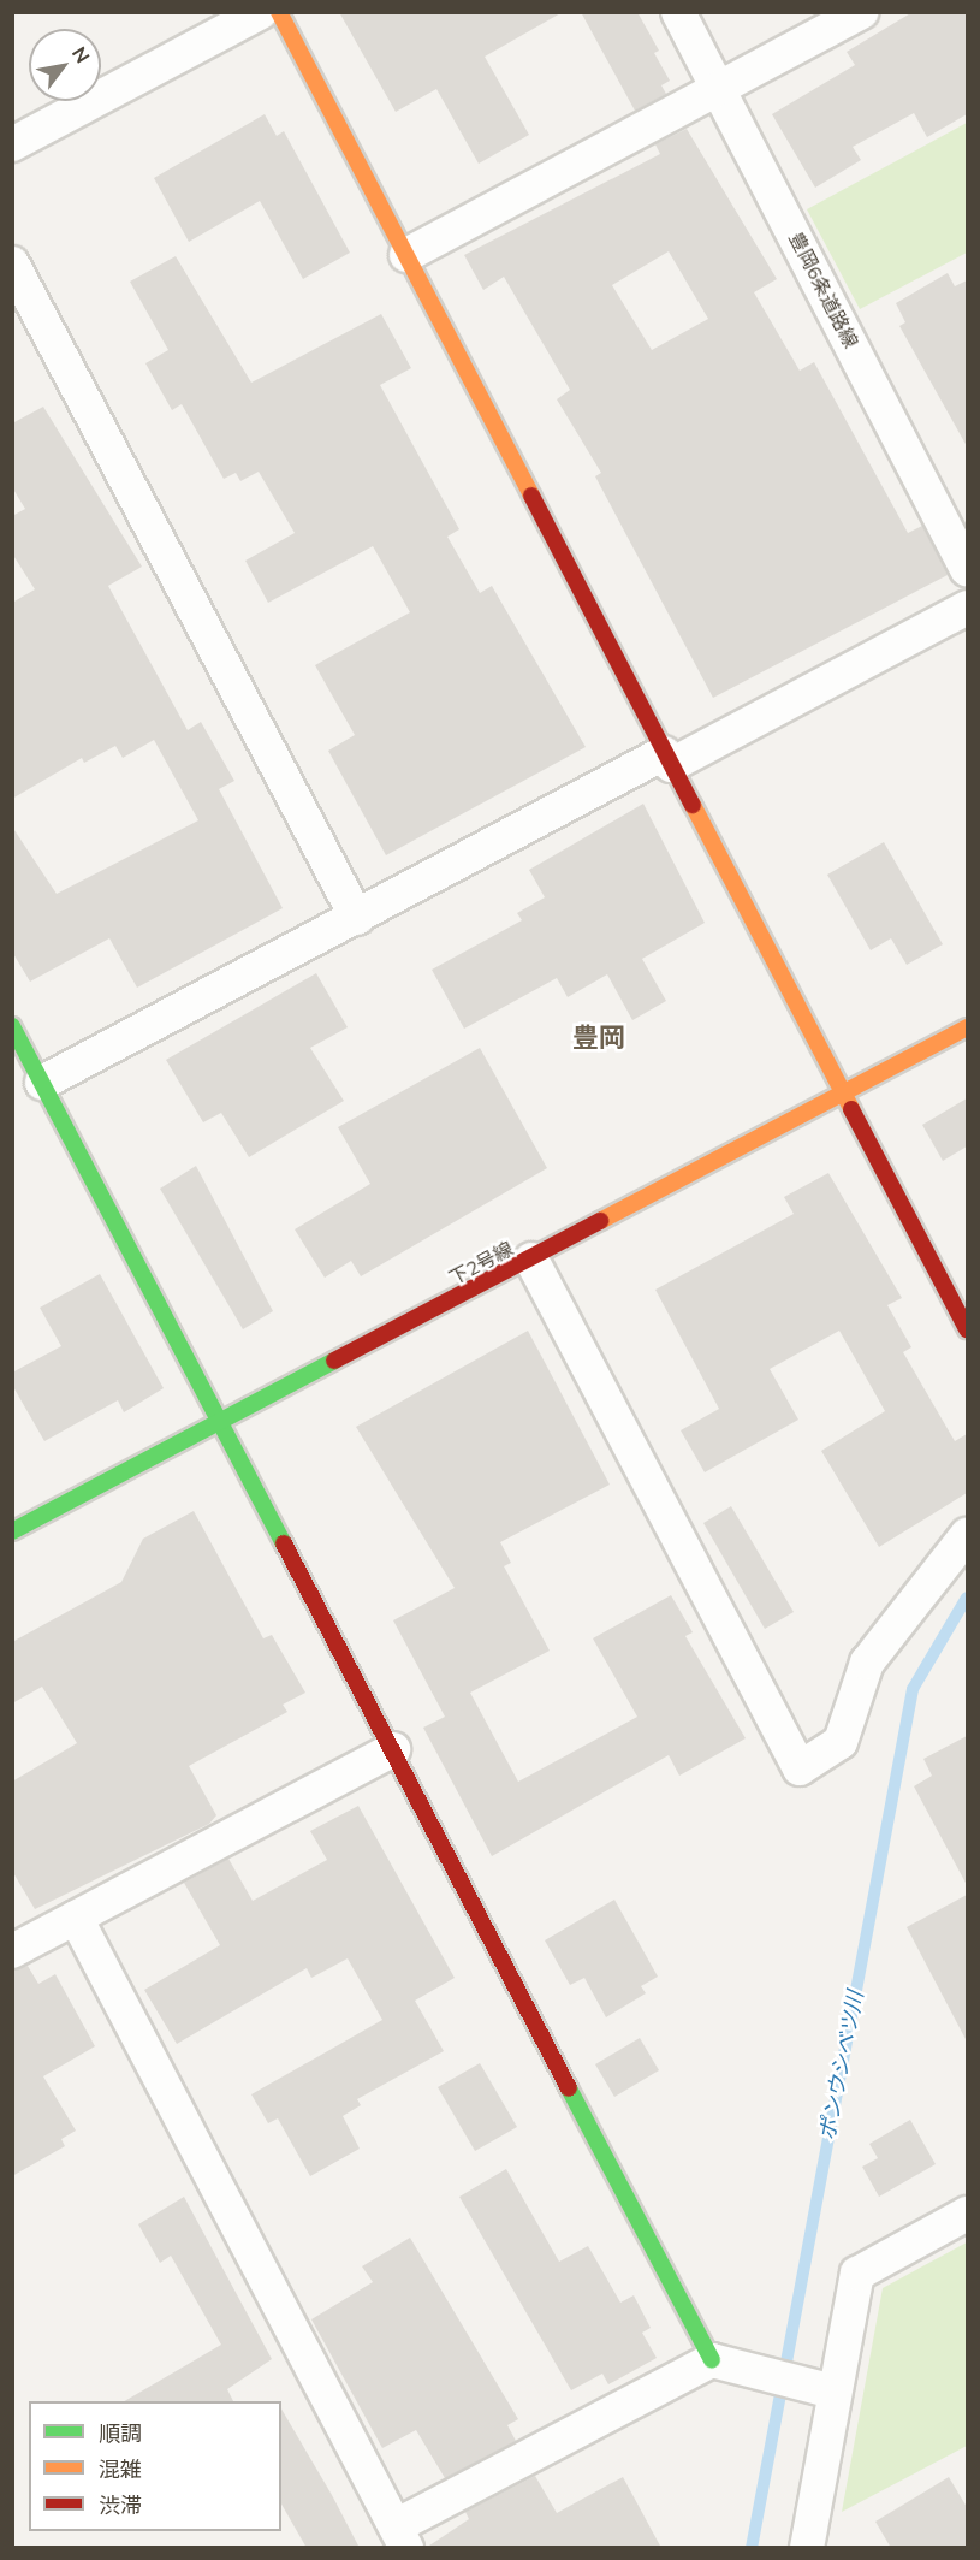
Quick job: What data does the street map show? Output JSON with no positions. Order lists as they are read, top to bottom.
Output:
{
  "streets": {
    "street": ["豊岡6条道路線", "下2号線"]
  },
  "districts": ["豊岡"],
  "water": ["ポンウシベツ川"],
  "legend": ["順調", "混雑", "渋滞"],
  "north": "top right"
}
